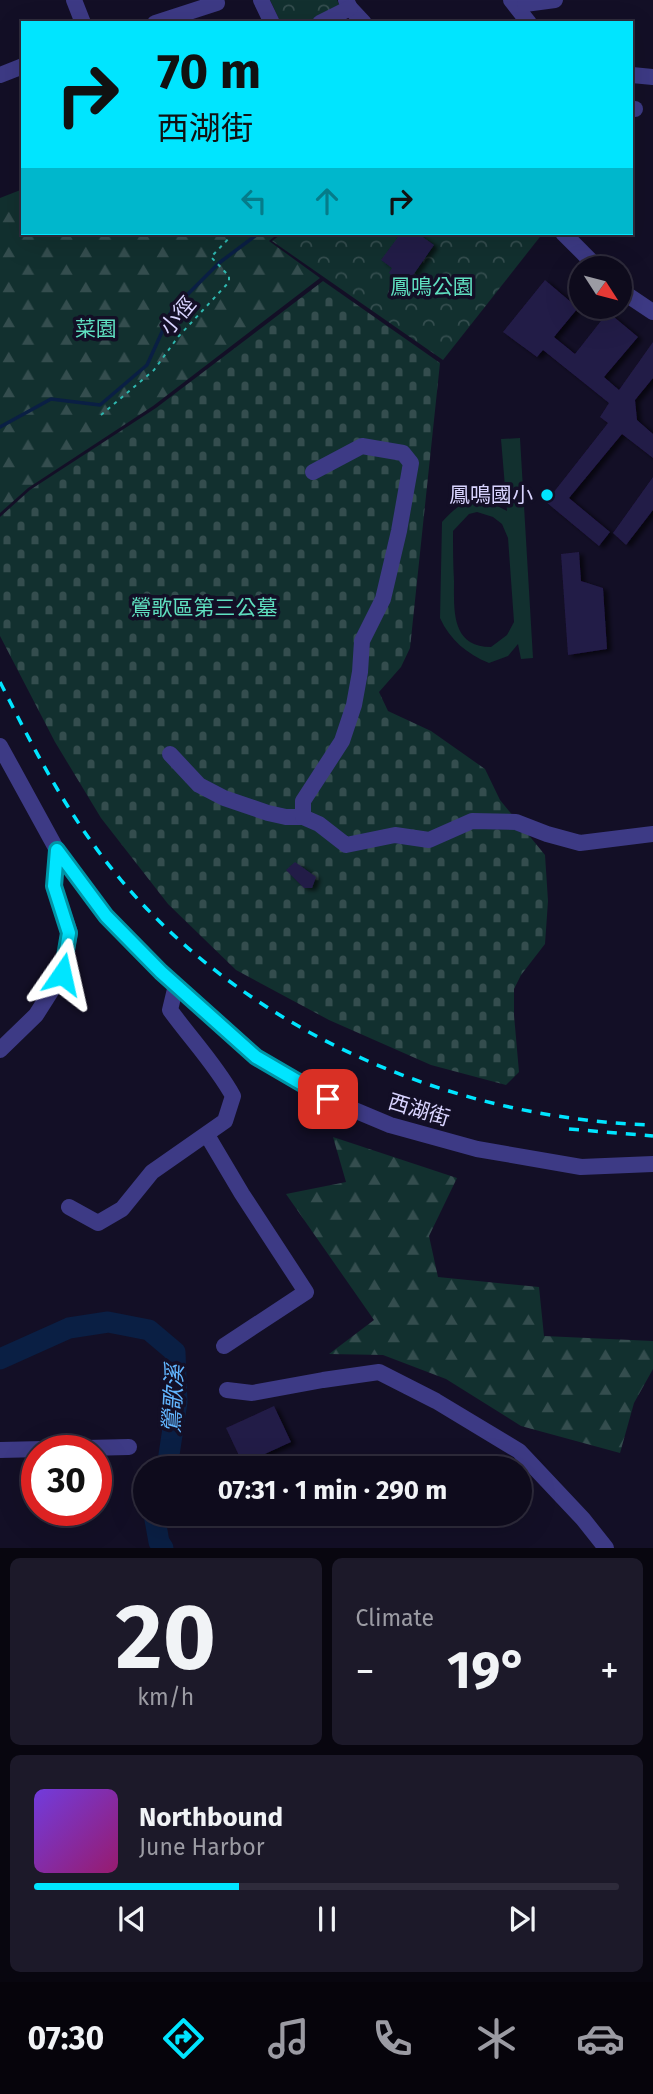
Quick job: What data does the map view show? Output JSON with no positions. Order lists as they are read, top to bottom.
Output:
{
  "streets": {
    "street": ["西湖街"],
    "path": ["小徑"]
  },
  "water": ["鶯歌溪"],
  "parks": ["鳳鳴公園", "菜園", "鶯歌區第三公墓"],
  "places": ["鳳鳴國小"],
  "north": "bottom right",
  "page": {
    "turn": ["70 m", "西湖街"],
    "limit": "30",
    "trip": "07:31 · 1 min · 290 m",
    "tile": [
      ["20", "km/h"],
      "Climate"
    ],
    "heat": ["−", "19°", "+"],
    "song": ["Northbound", "June Harbor"],
    "tabs": "07:30"
  }
}
